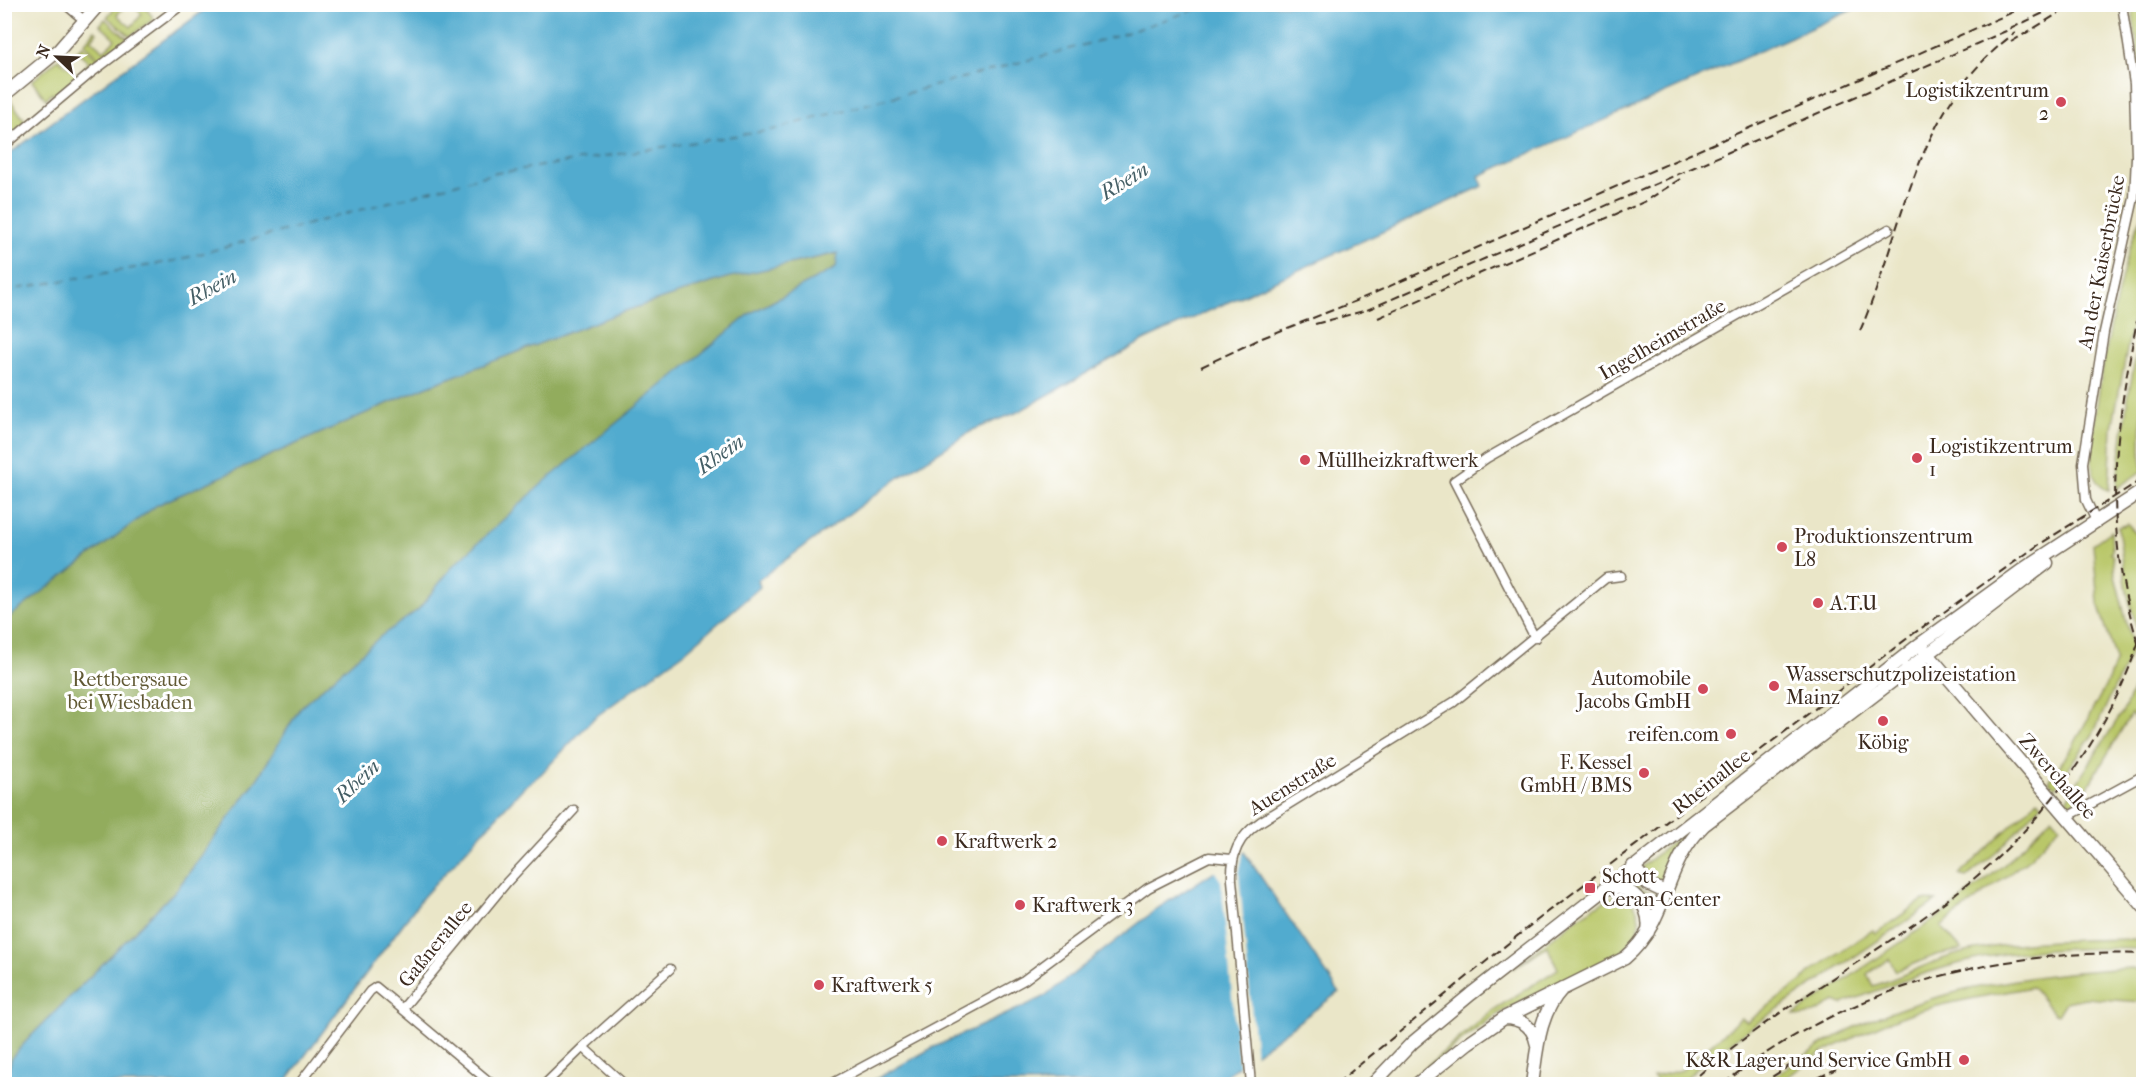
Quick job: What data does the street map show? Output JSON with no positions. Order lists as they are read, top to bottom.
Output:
{
  "streets": {
    "main road": ["Zwerchallee", "Rheinallee"],
    "street": [
      "An der Kaiserbrücke",
      "Ingelheimstraße",
      "Auenstraße",
      "Gaßnerallee"
    ]
  },
  "crossings": [
    ["An der Kaiserbrücke", "Rheinallee"],
    ["Ingelheimstraße", "Auenstraße"],
    ["Zwerchallee", "Rheinallee"]
  ],
  "water": ["Rhein"],
  "parks": ["Rettbergsaue bei Wiesbaden"],
  "places": {
    "other": [
      "Logistikzentrum 2",
      "Logistikzentrum 1",
      "Müllheizkraftwerk",
      "Produktionszentrum L8",
      "A.T.U",
      "Wasserschutzpolizeistation Mainz",
      "Automobile Jacobs GmbH",
      "Köbig",
      "reifen.com",
      "F. Kessel GmbH / BMS",
      "Kraftwerk 2",
      "Kraftwerk 3",
      "Kraftwerk 5",
      "K&R Lager und Service GmbH"
    ],
    "transit": ["Schott Ceran-Center"]
  },
  "north": "top left"
}
